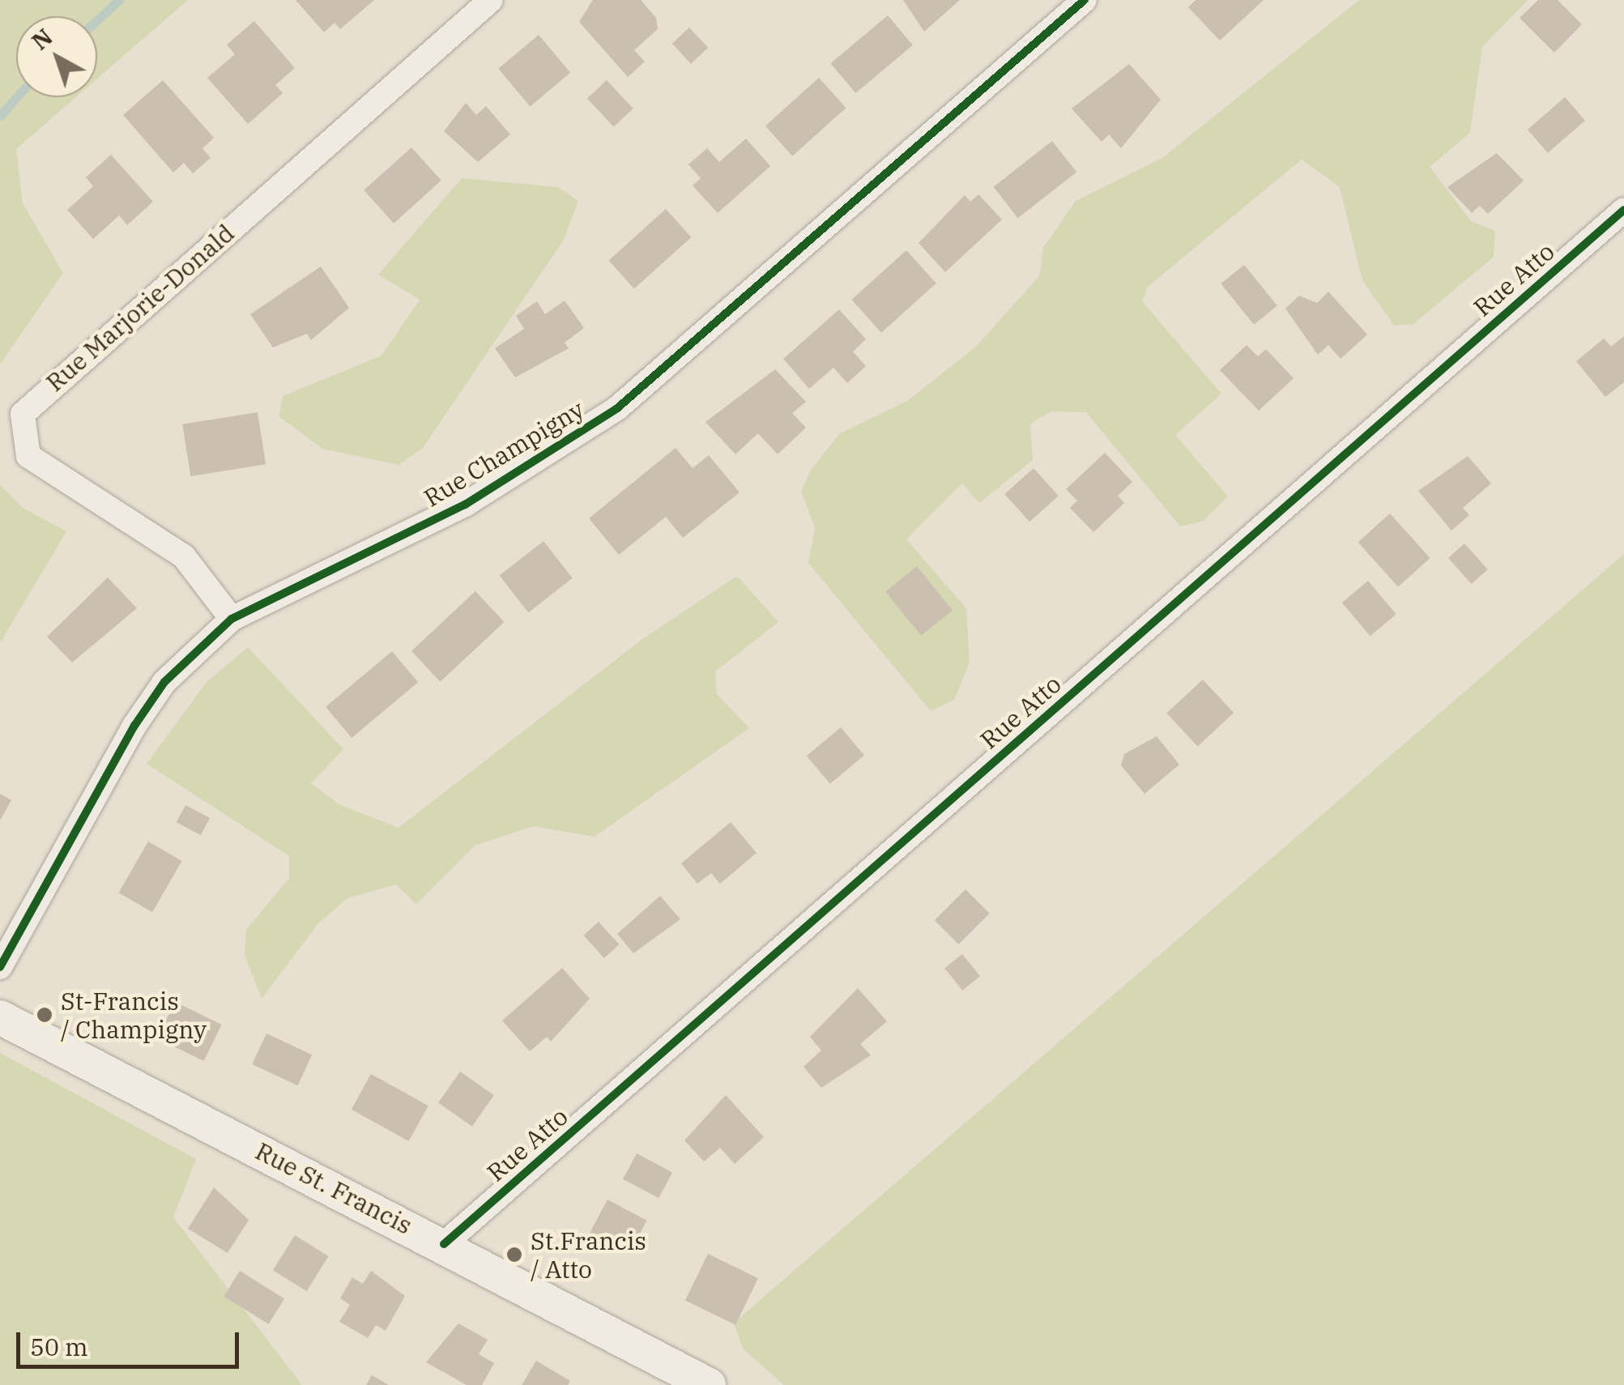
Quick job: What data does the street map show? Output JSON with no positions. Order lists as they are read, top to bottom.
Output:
{
  "streets": {
    "street": [
      "Rue Atto",
      "Rue Marjorie-Donald",
      "Rue Champigny",
      "Rue St. Francis"
    ]
  },
  "crossings": [
    ["Rue Atto", "Rue St. Francis"],
    ["Rue Marjorie-Donald", "Rue Champigny"]
  ],
  "places": ["St-Francis / Champigny", "St.Francis / Atto"],
  "scale_bar": "50 m",
  "north": "top left"
}
